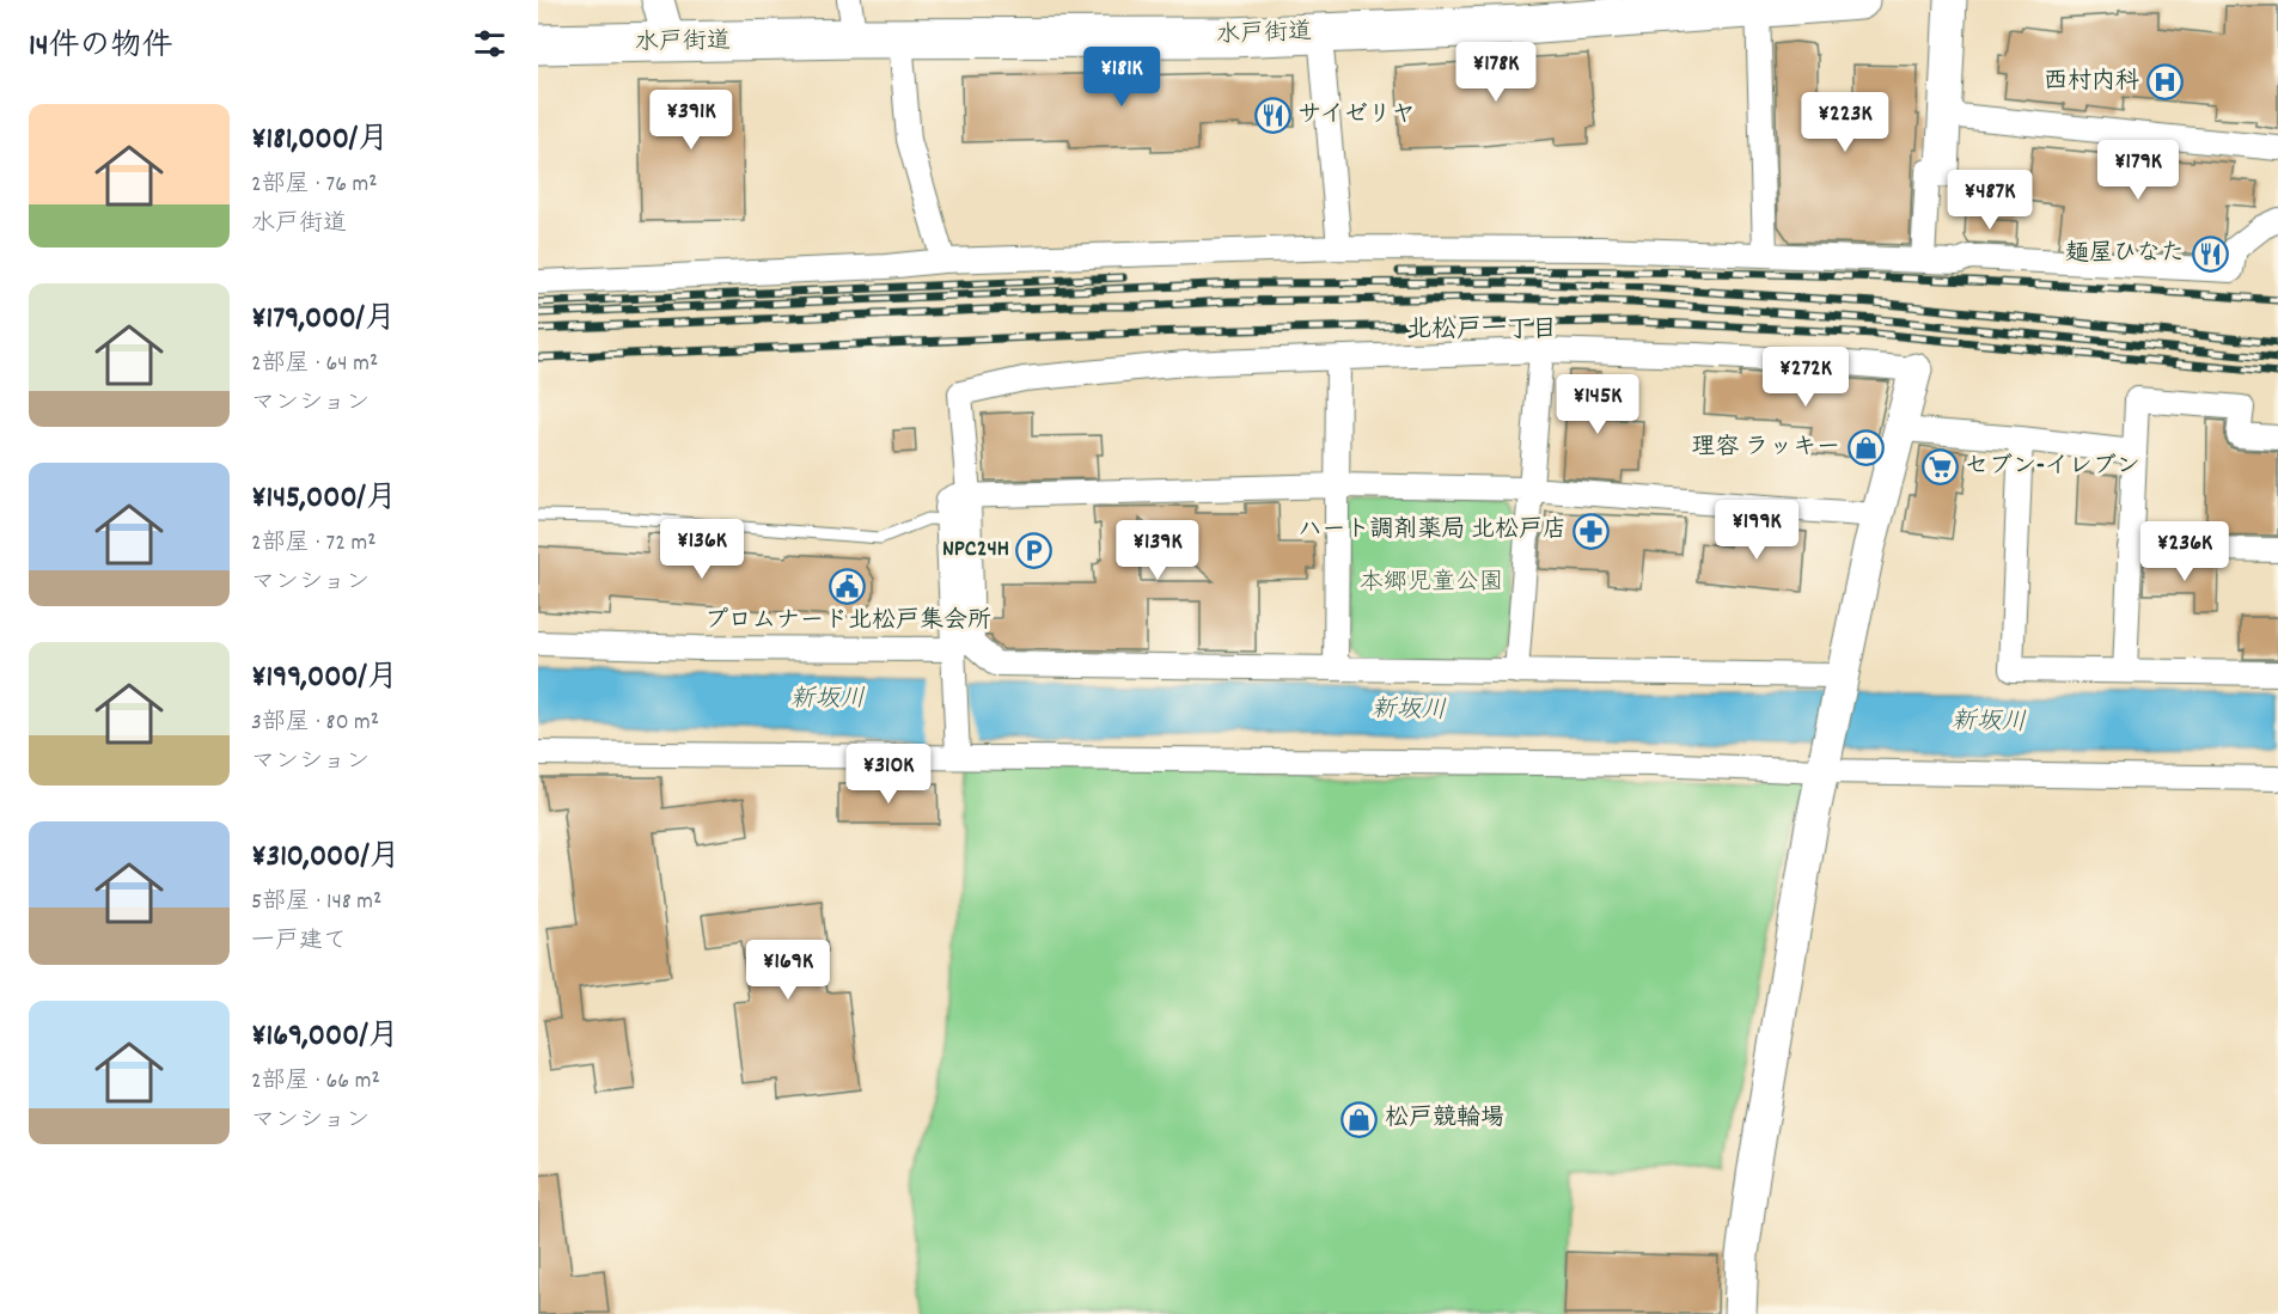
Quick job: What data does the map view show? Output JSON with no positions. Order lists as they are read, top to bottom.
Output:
{
  "streets": {
    "highway": ["水戸街道"]
  },
  "districts": ["北松戸一丁目"],
  "water": ["新坂川"],
  "parks": ["本郷児童公園"],
  "places": {
    "hospital": ["西村内科"],
    "restaurant": ["サイゼリヤ", "麺屋ひなた"],
    "shop": ["理容 ラッキー", "松戸競輪場"],
    "supermarket": ["セブン-イレブン"],
    "pharmacy": ["ハート調剤薬局 北松戸店"],
    "parking": ["NPC24H"],
    "public building": ["プロムナード北松戸集会所"]
  },
  "page": {
    "heading": "14件の物件",
    "price": [
      "¥178K",
      "¥181K",
      "¥391K",
      "¥223K",
      "¥179K",
      "¥487K",
      "¥272K",
      "¥145K",
      "¥199K",
      "¥136K",
      "¥139K",
      "¥236K",
      "¥310K",
      "¥169K"
    ],
    "list": [
      {
        "name": "¥181,000/月",
        "note": "2部屋 · 76 m² · 水戸街道"
      },
      {
        "name": "¥179,000/月",
        "note": "2部屋 · 64 m² · マンション"
      },
      {
        "name": "¥145,000/月",
        "note": "2部屋 · 72 m² · マンション"
      },
      {
        "name": "¥199,000/月",
        "note": "3部屋 · 80 m² · マンション"
      },
      {
        "name": "¥310,000/月",
        "note": "5部屋 · 148 m² · 一戸建て"
      },
      {
        "name": "¥169,000/月",
        "note": "2部屋 · 66 m² · マンション"
      }
    ]
  }
}
